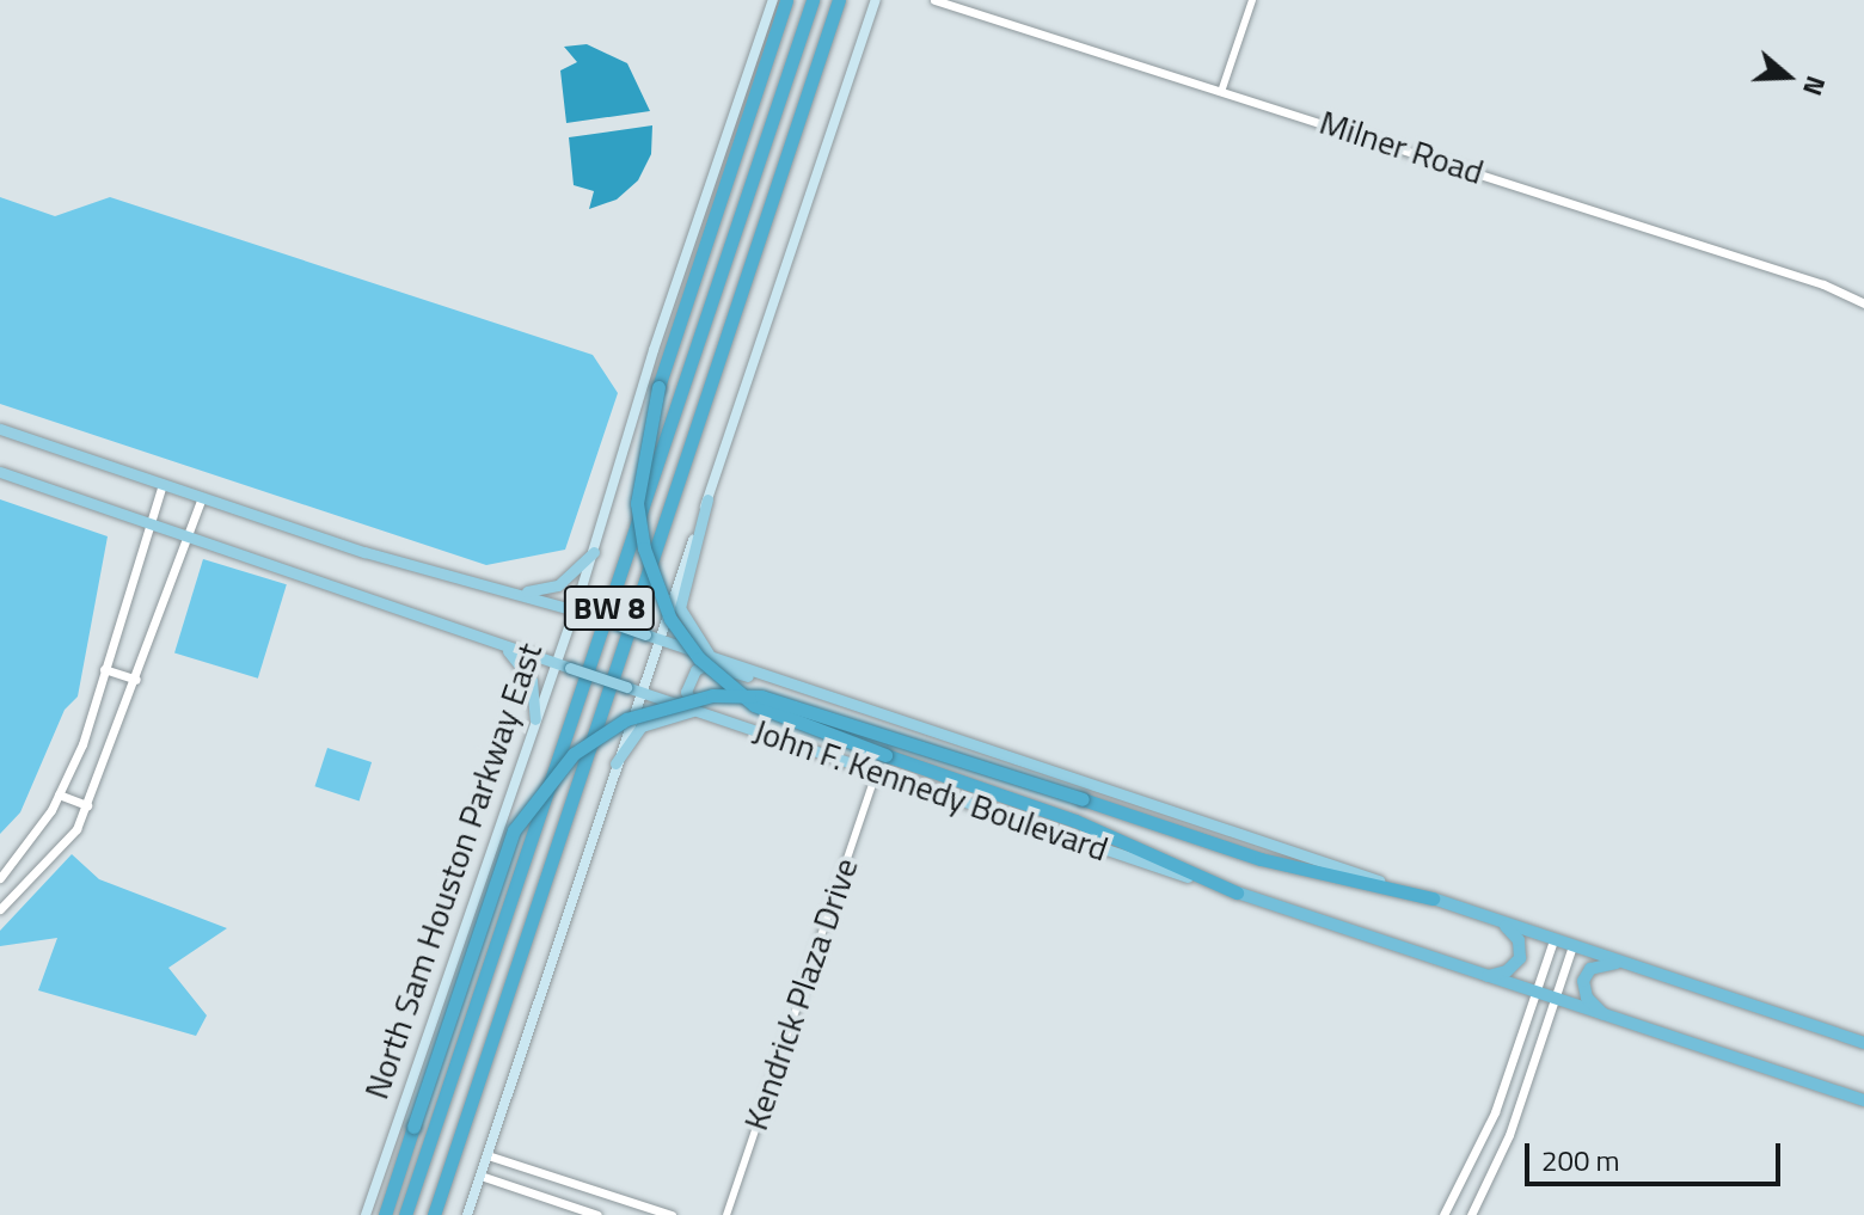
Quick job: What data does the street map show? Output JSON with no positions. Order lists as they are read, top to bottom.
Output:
{
  "streets": {
    "highway": ["BW 8", "John F. Kennedy Boulevard", "North Sam Houston Parkway East"],
    "street": ["Milner Road", "Kendrick Plaza Drive"]
  },
  "crossings": [
    ["John F. Kennedy Boulevard", "North Sam Houston Parkway East"],
    ["John F. Kennedy Boulevard", "Kendrick Plaza Drive"]
  ],
  "scale_bar": "200 m",
  "north": "right"
}
